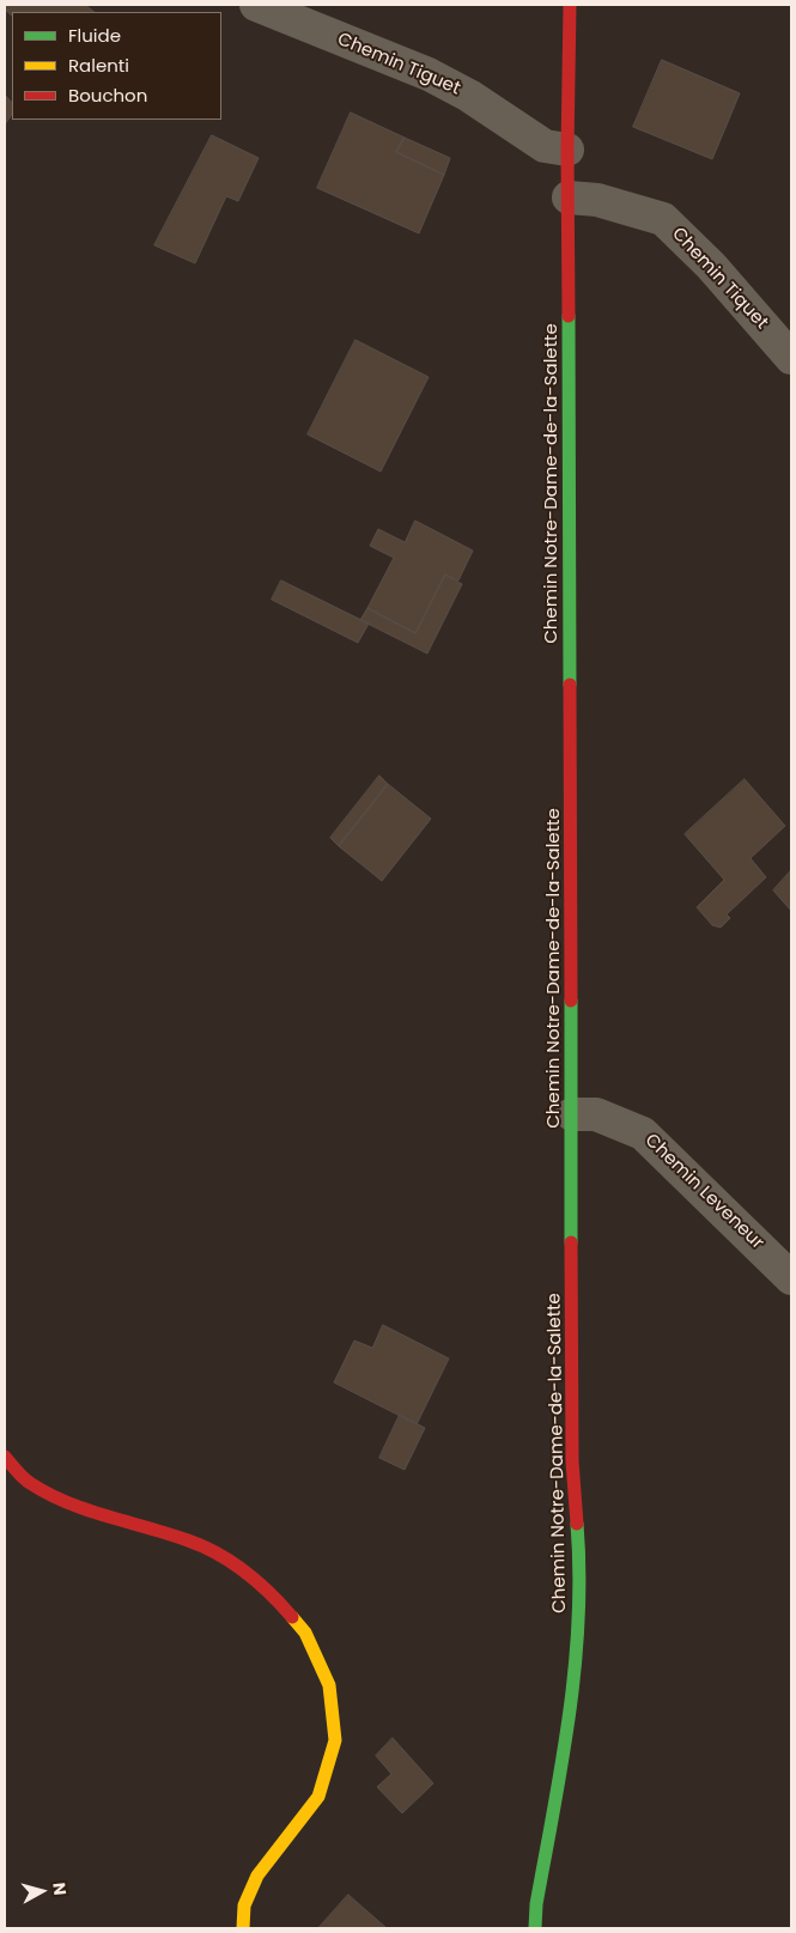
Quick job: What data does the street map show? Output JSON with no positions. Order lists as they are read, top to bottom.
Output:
{
  "streets": {
    "street": [
      "Chemin Tiguet",
      "Chemin Tiquet",
      "Chemin Notre-Dame-de-la-Salette",
      "Chemin Leveneur"
    ]
  },
  "crossings": [
    ["Chemin Tiguet", "Chemin Notre-Dame-de-la-Salette"],
    ["Chemin Tiquet", "Chemin Notre-Dame-de-la-Salette"],
    ["Chemin Notre-Dame-de-la-Salette", "Chemin Leveneur"]
  ],
  "legend": ["Fluide", "Ralenti", "Bouchon"],
  "north": "right"
}
